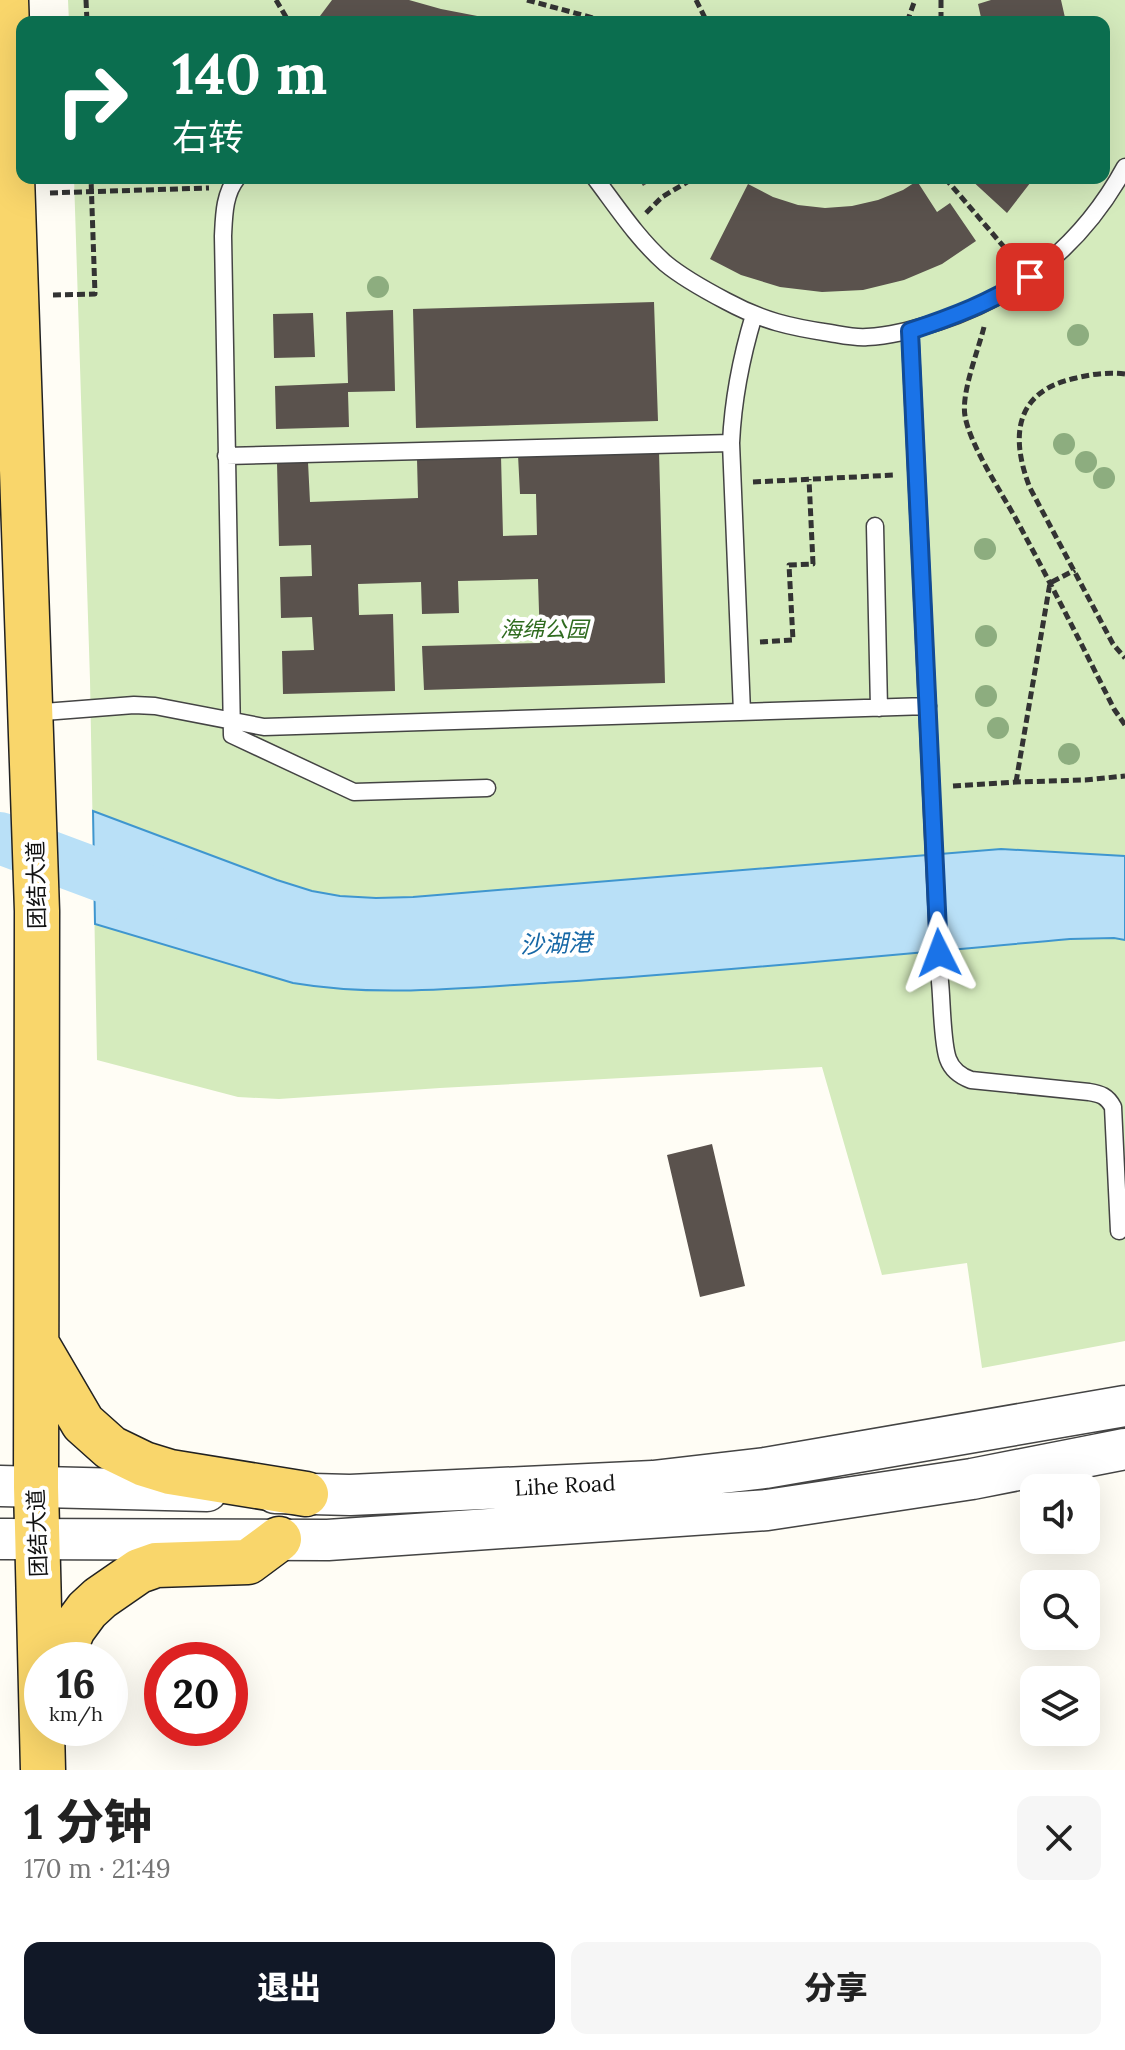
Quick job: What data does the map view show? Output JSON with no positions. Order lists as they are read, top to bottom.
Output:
{
  "streets": {
    "main road": ["团结大道"],
    "street": ["Lihe Road"]
  },
  "crossings": [
    ["团结大道", "Lihe Road"]
  ],
  "water": ["沙湖港"],
  "parks": ["海绵公园"],
  "page": {
    "turn": ["140 m", "右转"],
    "speed": "16 km/h",
    "limit": "20",
    "heading": ["1 分钟", "170 m · 21:49"],
    "buttons": ["退出", "分享"]
  }
}
